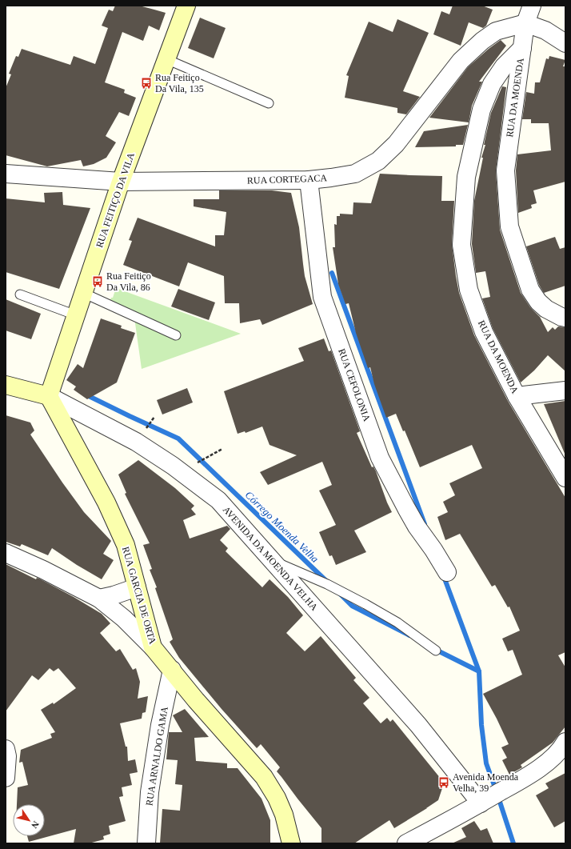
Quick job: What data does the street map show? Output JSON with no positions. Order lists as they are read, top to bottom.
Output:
{
  "streets": {
    "street": [
      "RUA DA MOENDA",
      "RUA CORTEGACA",
      "RUA FEITIÇO DA VILA",
      "RUA CEFOLONIA",
      "AVENIDA DA MOENDA VELHA",
      "RUA GARCIA DE ORTA",
      "RUA ARNALDO GAMA"
    ]
  },
  "crossings": [
    ["RUA DA MOENDA", "RUA CORTEGACA"],
    ["RUA CORTEGACA", "RUA FEITIÇO DA VILA"],
    ["RUA CORTEGACA", "RUA CEFOLONIA"],
    ["RUA FEITIÇO DA VILA", "AVENIDA DA MOENDA VELHA"],
    ["RUA FEITIÇO DA VILA", "RUA GARCIA DE ORTA"],
    ["AVENIDA DA MOENDA VELHA", "RUA GARCIA DE ORTA"],
    ["RUA GARCIA DE ORTA", "RUA ARNALDO GAMA"]
  ],
  "water": ["Córrego Moenda Velha"],
  "places": {
    "bus stop": ["Rua Feitiço Da Vila, 135", "Rua Feitiço Da Vila, 86", "Avenida Moenda Velha, 39"]
  },
  "north": "bottom right"
}
